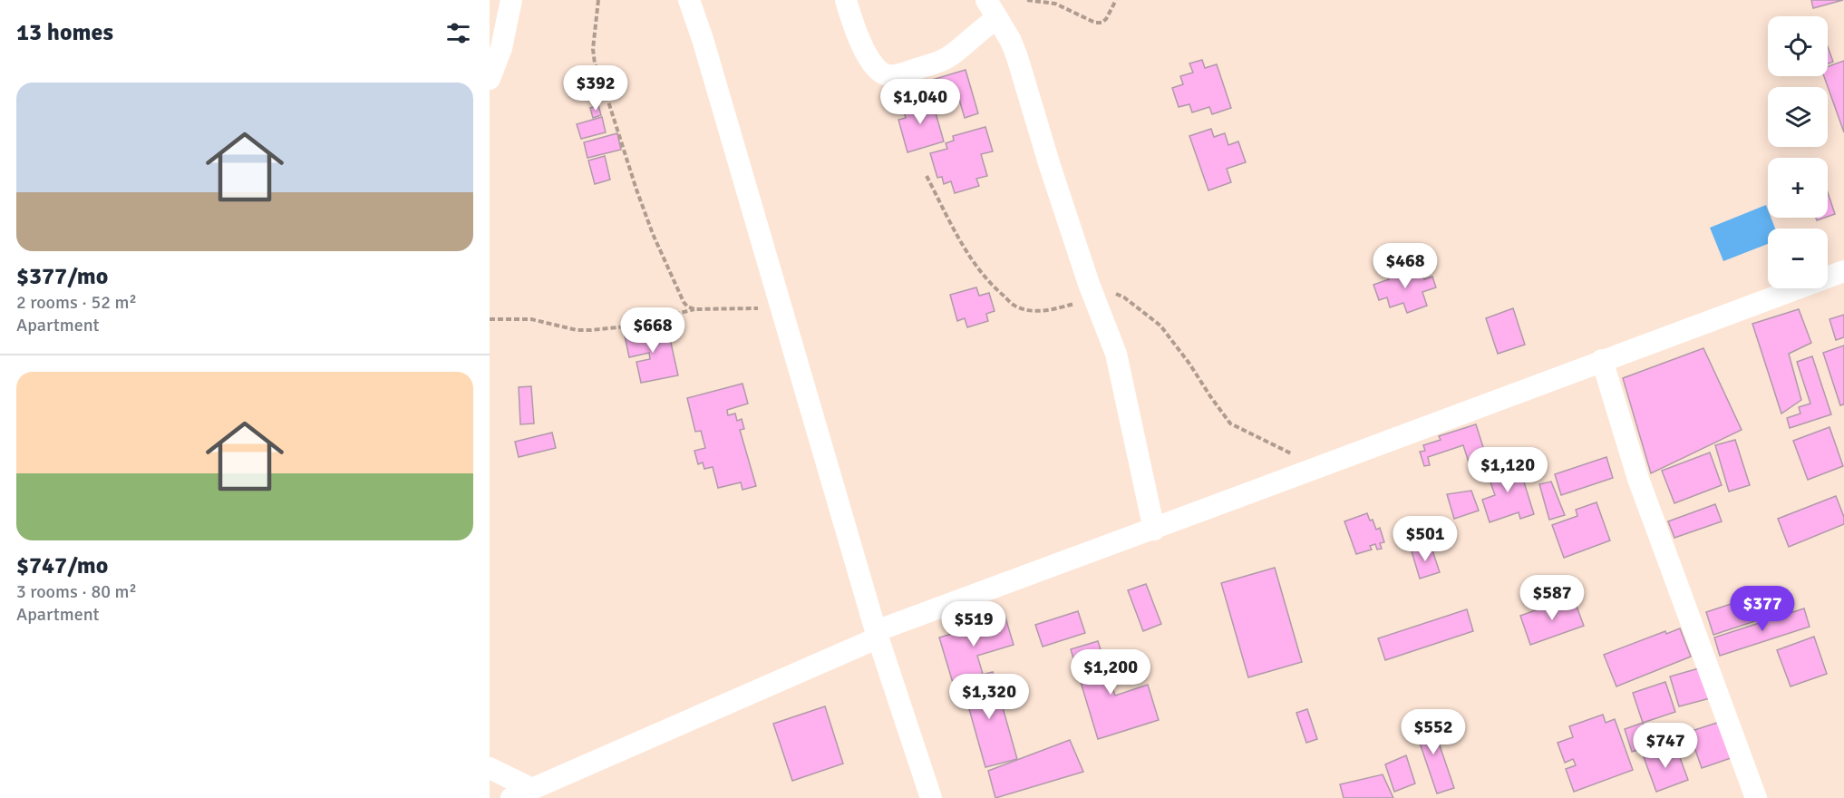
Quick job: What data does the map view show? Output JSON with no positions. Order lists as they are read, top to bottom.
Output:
{
  "page": {
    "heading": "13 homes",
    "map_buttons": ["+", "−"],
    "list": [
      {
        "name": "$377/mo",
        "note": "2 rooms · 52 m² · Apartment"
      },
      {
        "name": "$747/mo",
        "note": "3 rooms · 80 m² · Apartment"
      }
    ],
    "price": [
      "$392",
      "$1,040",
      "$468",
      "$668",
      "$1,120",
      "$501",
      "$587",
      "$377",
      "$519",
      "$1,200",
      "$1,320",
      "$552",
      "$747"
    ]
  }
}
